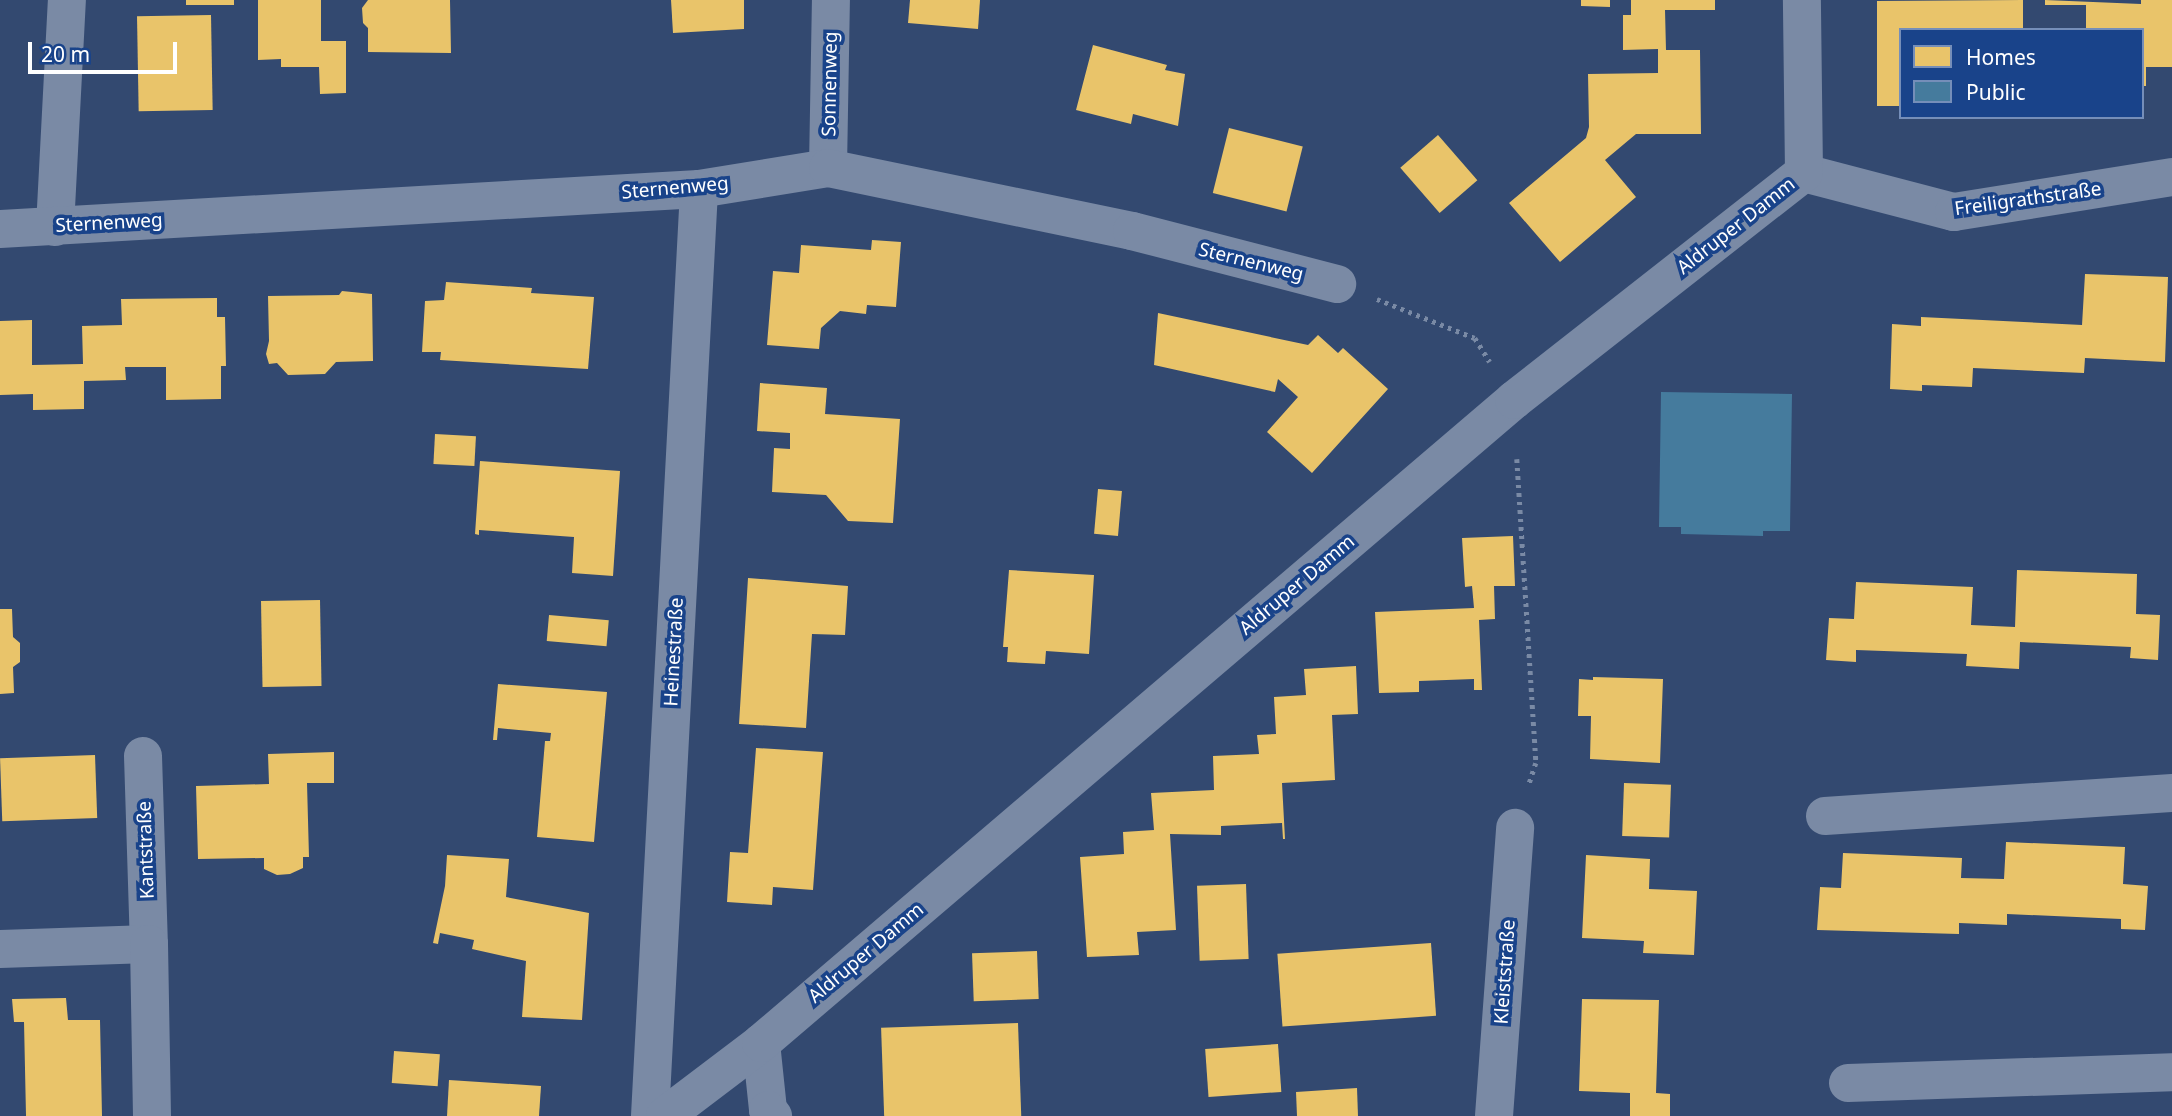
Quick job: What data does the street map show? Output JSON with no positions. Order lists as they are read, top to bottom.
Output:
{
  "streets": {
    "street": [
      "Sonnenweg",
      "Sternenweg",
      "Freiligrathstraße",
      "Aldruper Damm",
      "Heinestraße",
      "Kantstraße",
      "Kleiststraße"
    ]
  },
  "crossings": [
    ["Sonnenweg", "Sternenweg"],
    ["Sternenweg", "Heinestraße"],
    ["Freiligrathstraße", "Aldruper Damm"]
  ],
  "legend": ["Homes", "Public"],
  "scale_bar": "20 m"
}
